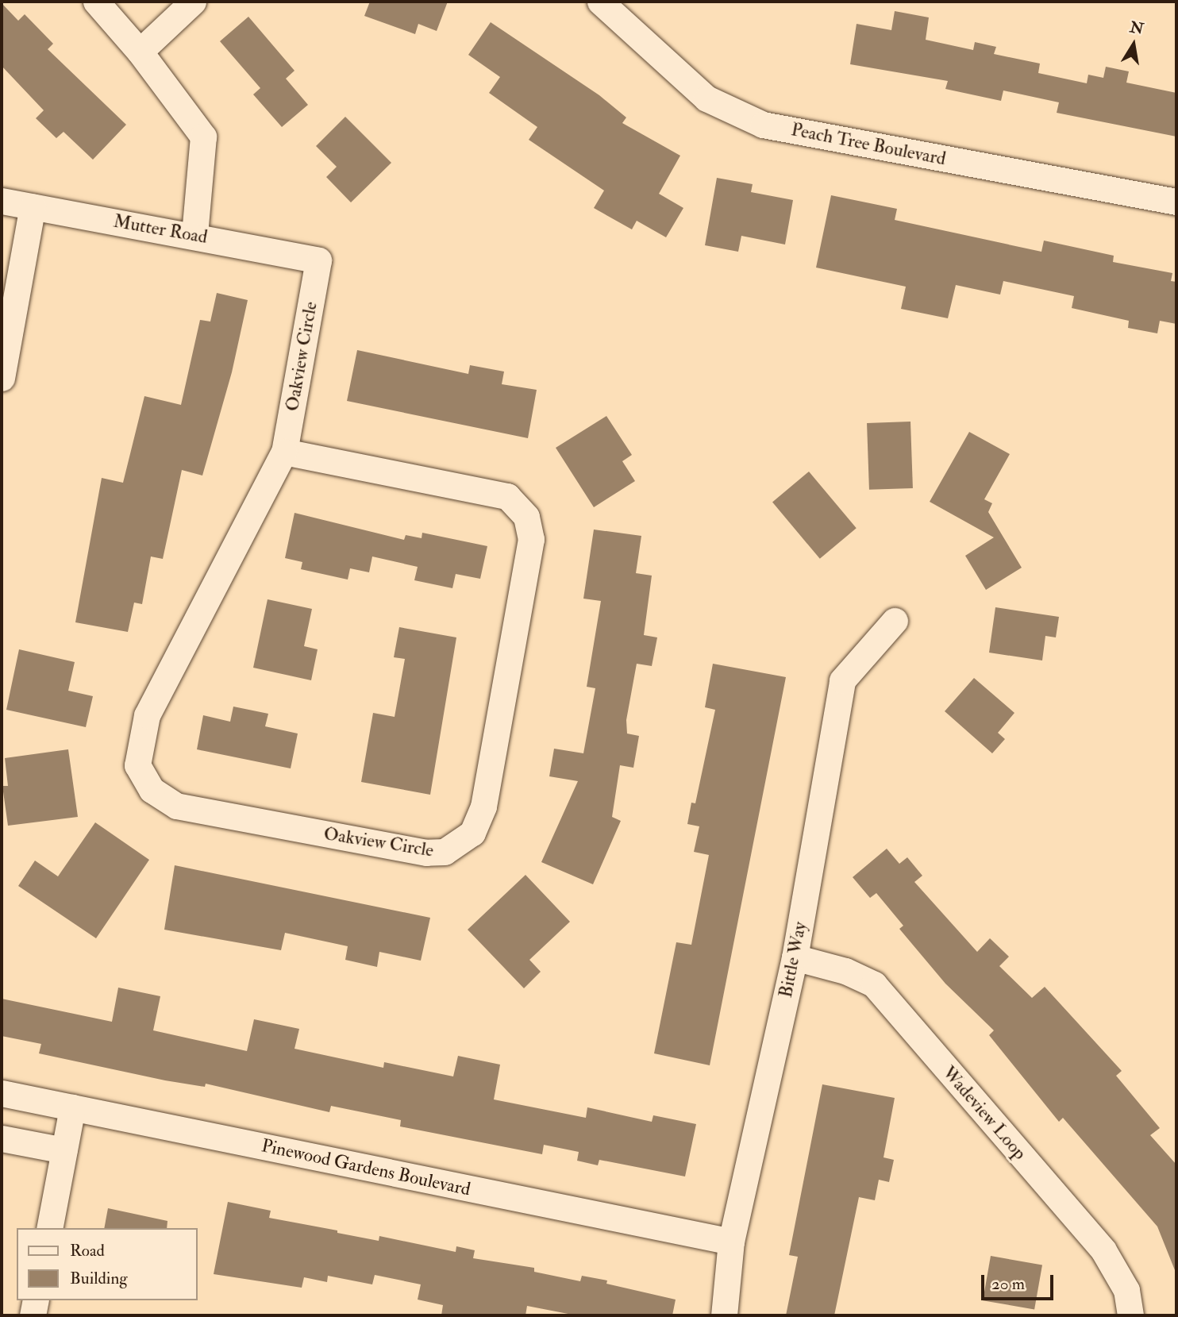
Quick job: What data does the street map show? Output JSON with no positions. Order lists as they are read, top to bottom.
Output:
{
  "streets": {
    "street": [
      "Peach Tree Boulevard",
      "Mutter Road",
      "Oakview Circle",
      "Bittle Way",
      "Wadeview Loop",
      "Pinewood Gardens Boulevard"
    ]
  },
  "crossings": [
    ["Mutter Road", "Oakview Circle"],
    ["Bittle Way", "Wadeview Loop"],
    ["Bittle Way", "Pinewood Gardens Boulevard"]
  ],
  "legend": ["Road", "Building"],
  "scale_bar": "20 m",
  "north": "top"
}
